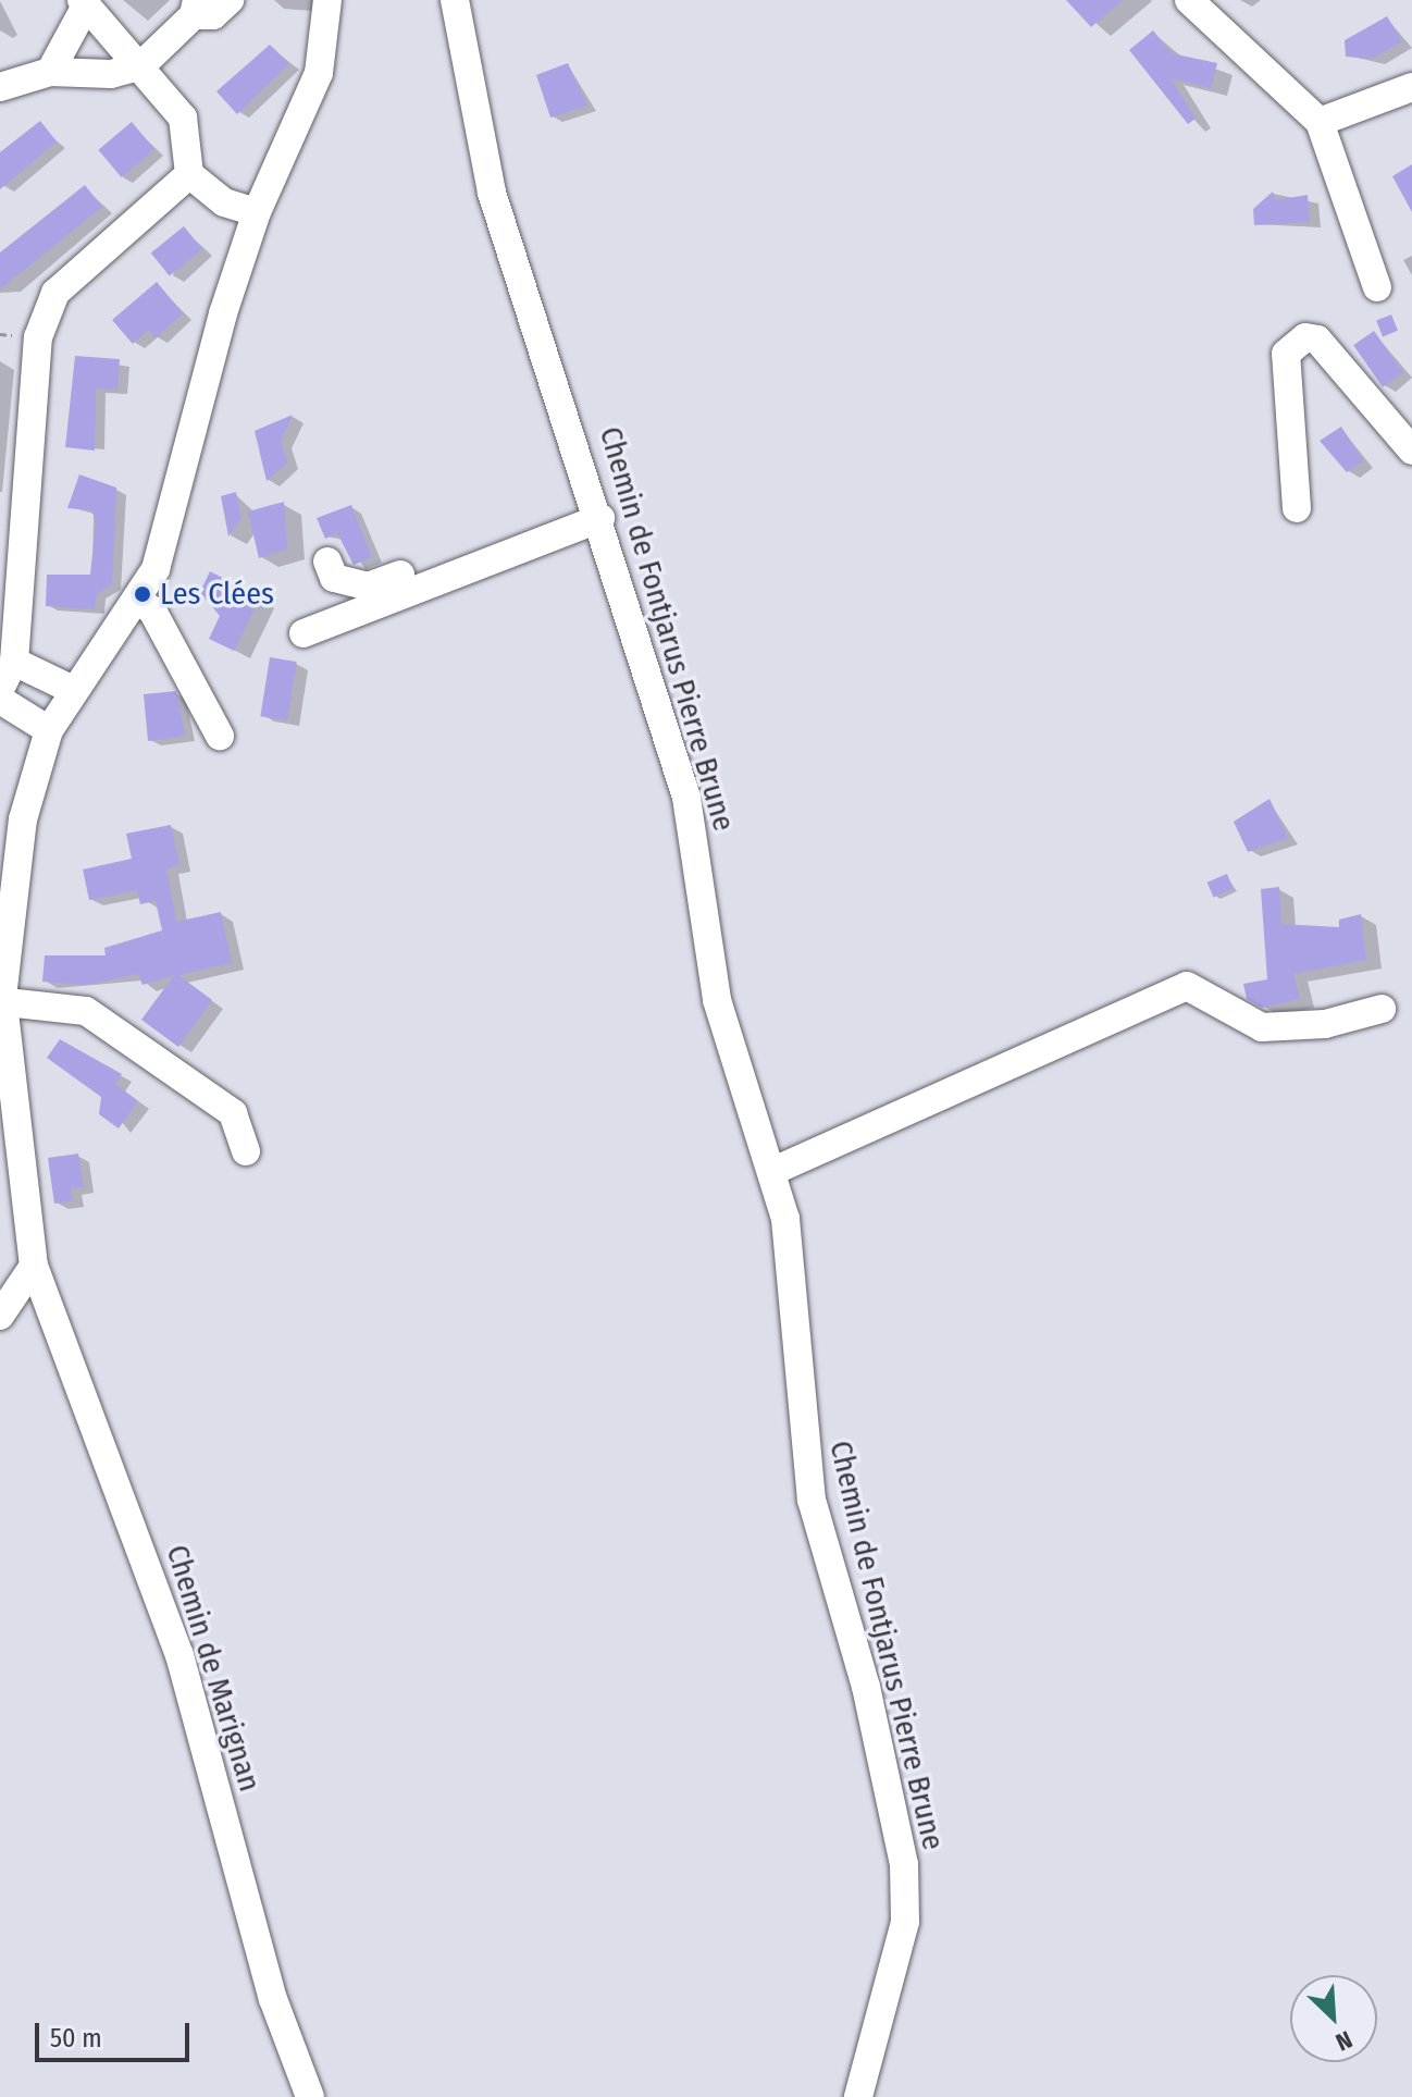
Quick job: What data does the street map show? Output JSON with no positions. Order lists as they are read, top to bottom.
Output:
{
  "streets": {
    "street": ["Chemin de Fontjarus Pierre Brune", "Chemin de Marignan"]
  },
  "places": ["Les Clées"],
  "scale_bar": "50 m",
  "north": "bottom right"
}
